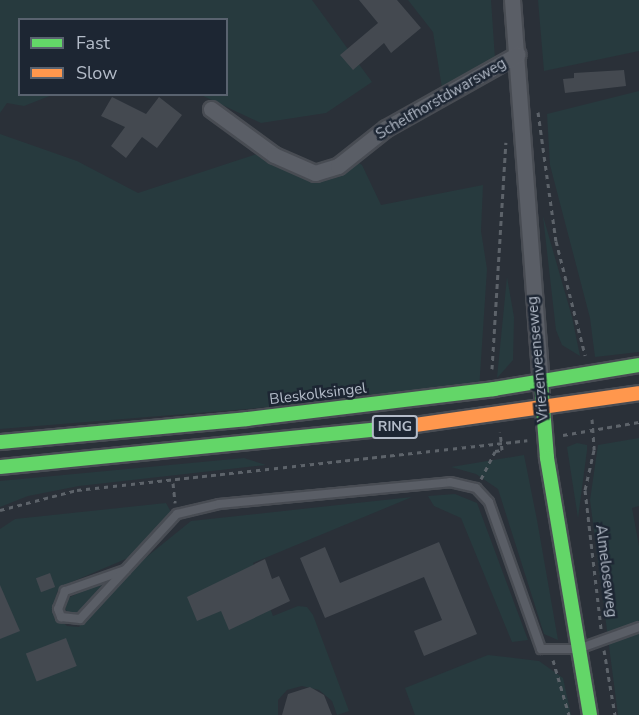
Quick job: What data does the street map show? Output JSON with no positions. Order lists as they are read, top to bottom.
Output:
{
  "streets": {
    "main road": ["Vriezenveenseweg", "Bleskolksingel", "RING"],
    "street": ["Schelfhorstdwarsweg"],
    "path": ["Almeloseweg"]
  },
  "crossings": [
    ["Schelfhorstdwarsweg", "Vriezenveenseweg"],
    ["Vriezenveenseweg", "Bleskolksingel"],
    ["Vriezenveenseweg", "RING"]
  ],
  "legend": ["Fast", "Slow"]
}
